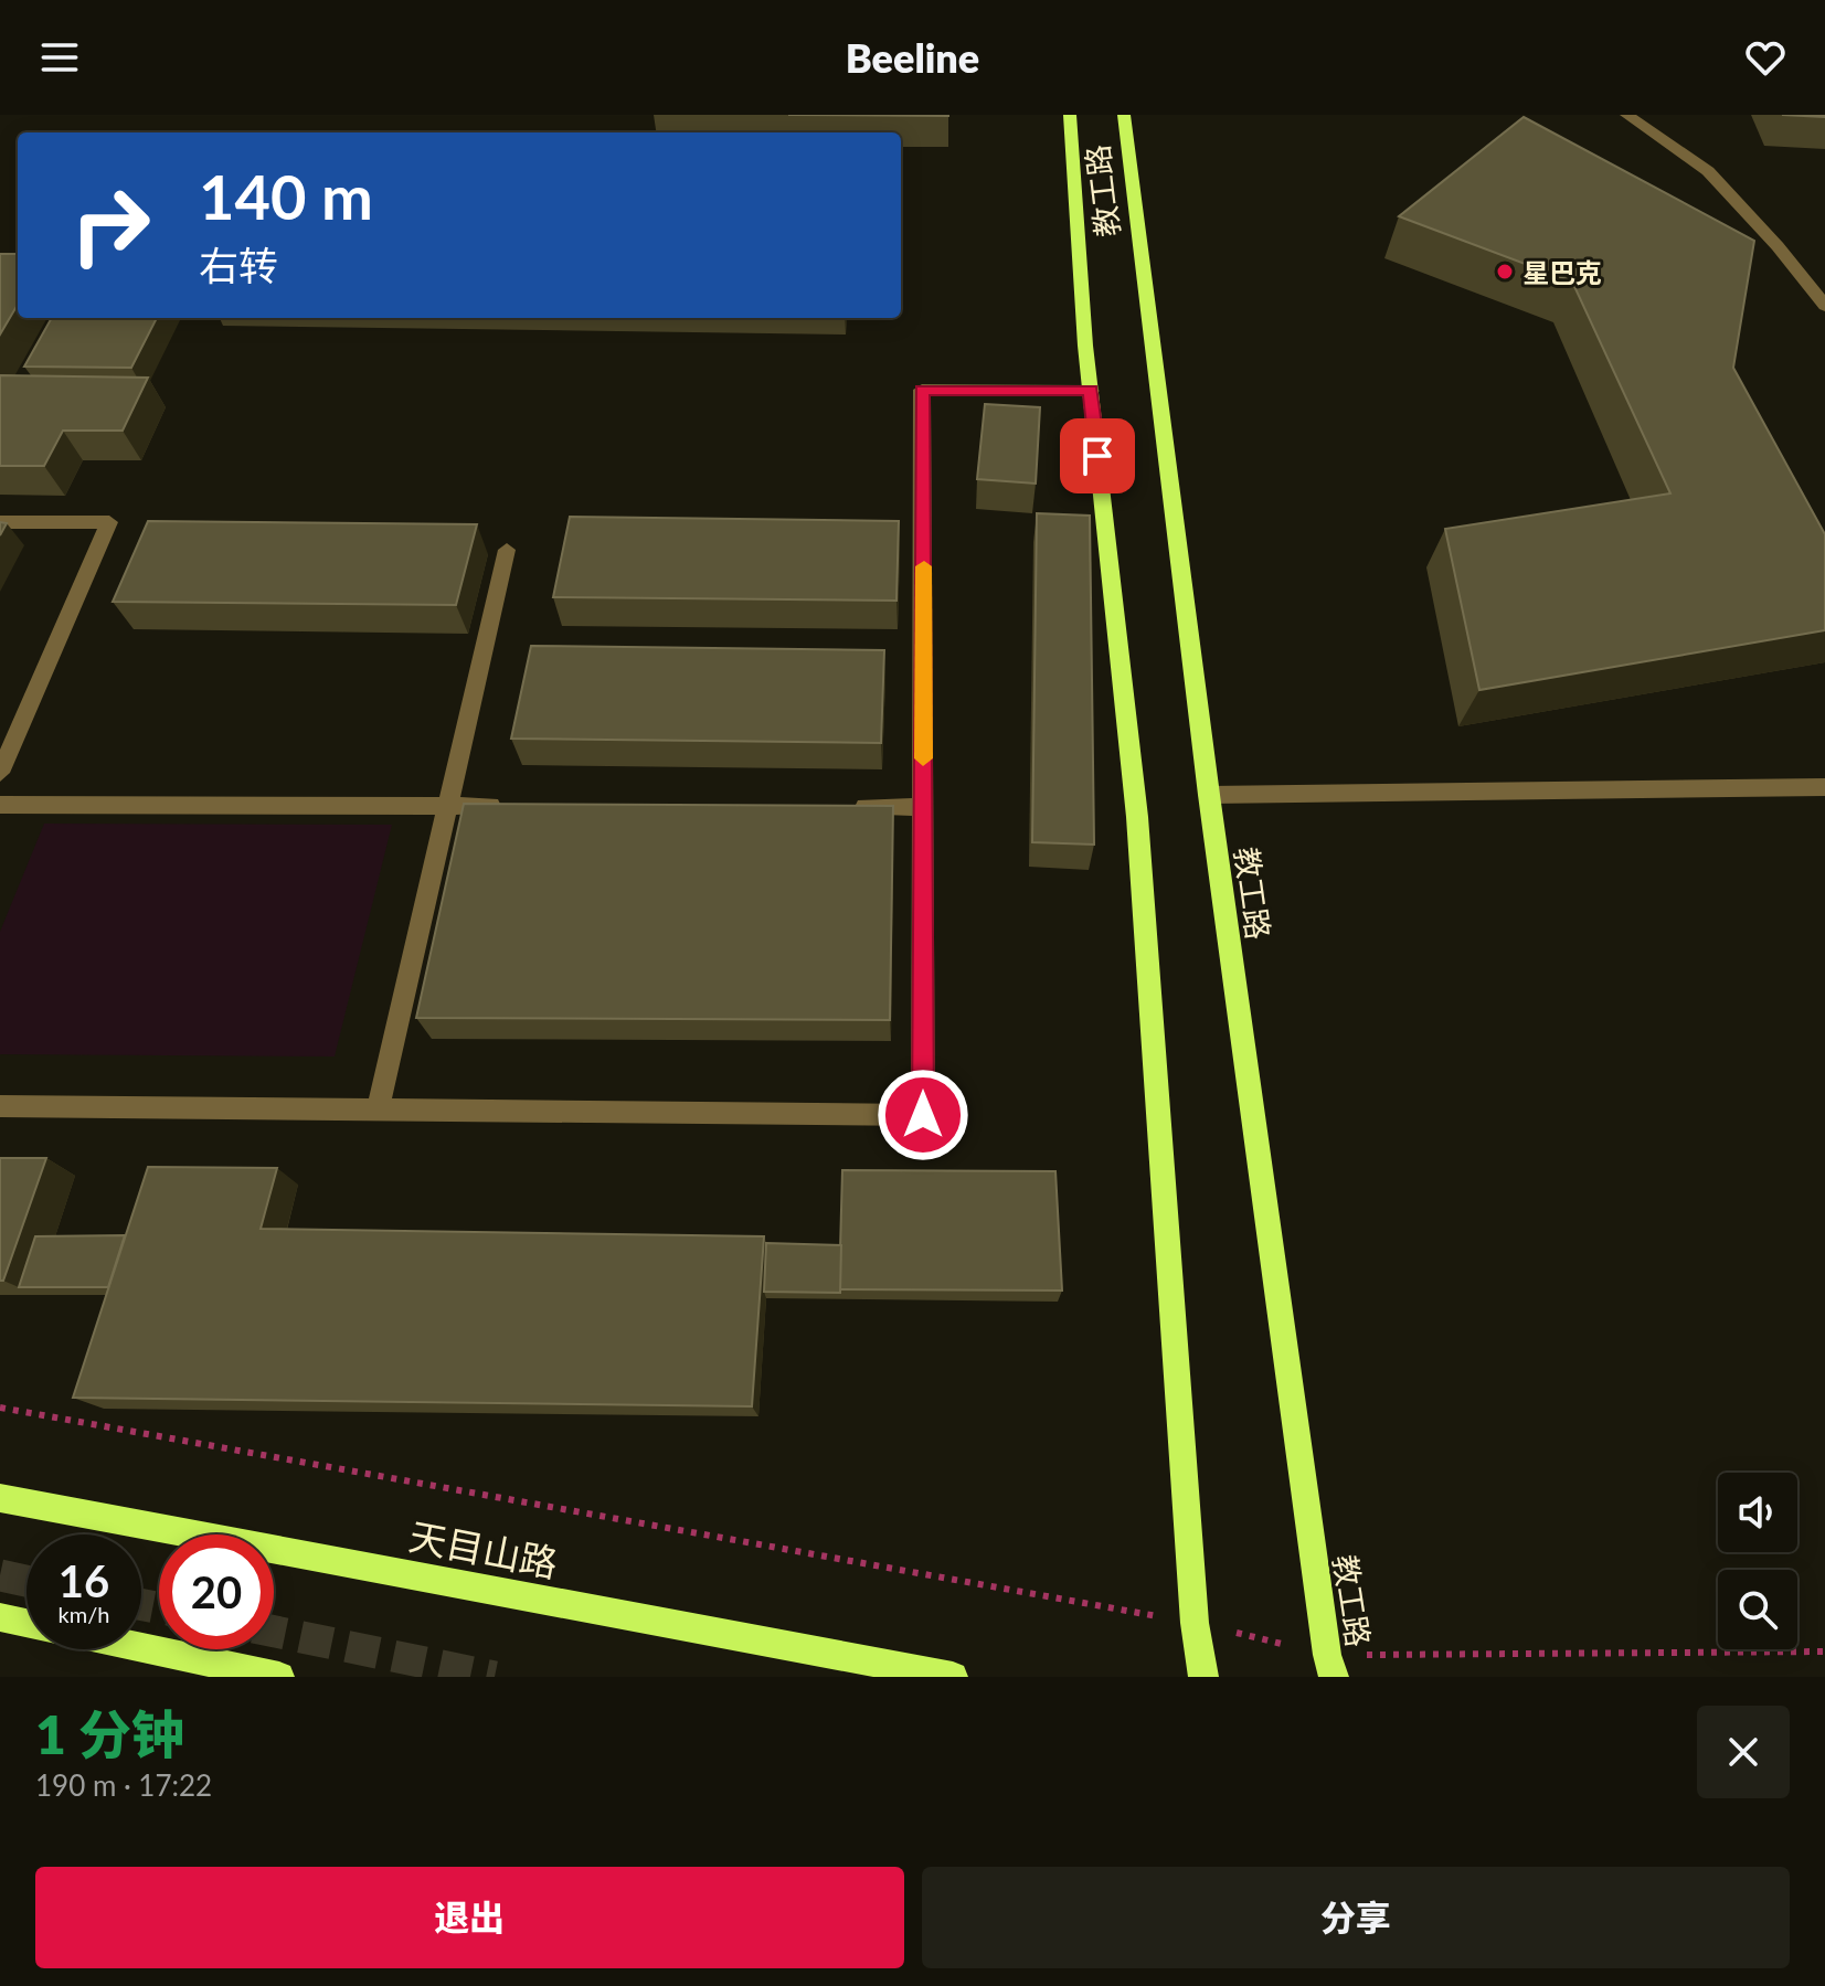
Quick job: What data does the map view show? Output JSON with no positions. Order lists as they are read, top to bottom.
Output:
{
  "streets": {
    "main road": ["教工路", "天目山路"]
  },
  "places": ["星巴克"],
  "page": {
    "header": "Beeline",
    "turn": ["140 m", "右转"],
    "speed": "16 km/h",
    "limit": "20",
    "heading": ["1 分钟", "190 m · 17:22"],
    "buttons": ["退出", "分享"]
  }
}
